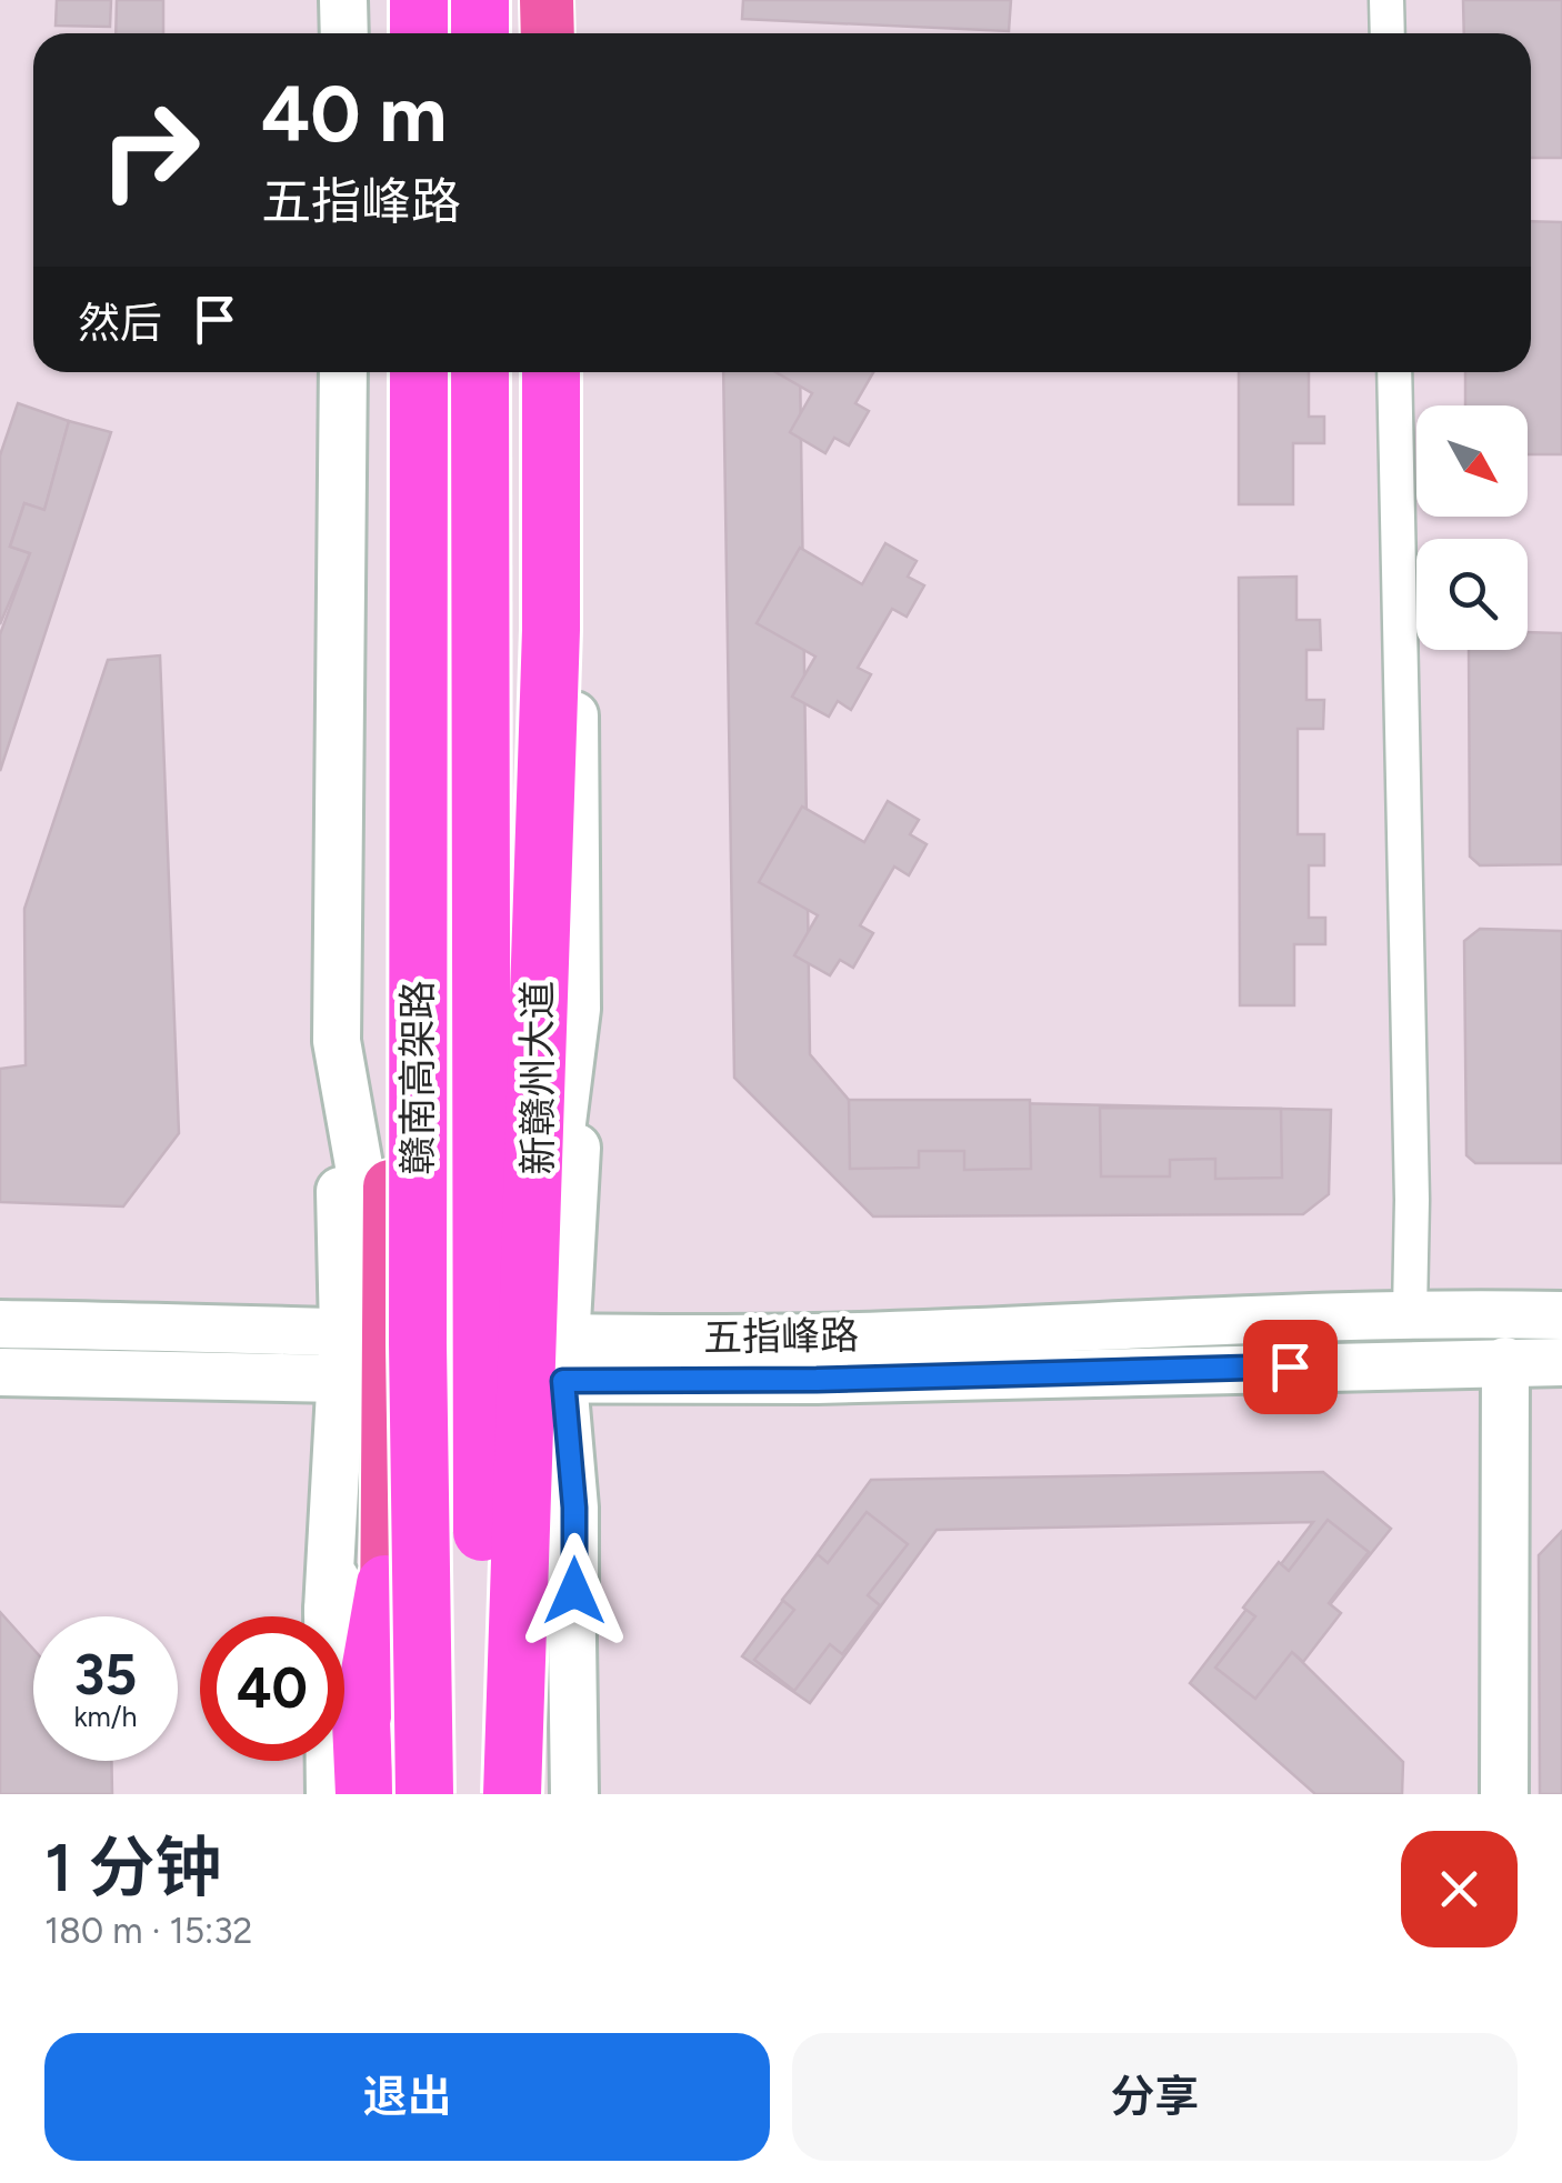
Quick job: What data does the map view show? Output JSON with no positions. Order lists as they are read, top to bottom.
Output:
{
  "streets": {
    "highway": ["赣南高架路"],
    "main road": ["新赣州大道"],
    "street": ["五指峰路"]
  },
  "crossings": [
    ["新赣州大道", "五指峰路"]
  ],
  "north": "bottom right",
  "page": {
    "turn": ["40 m", "五指峰路"],
    "then": "然后",
    "speed": "35 km/h",
    "limit": "40",
    "heading": ["1 分钟", "180 m · 15:32"],
    "buttons": ["退出", "分享"]
  }
}
